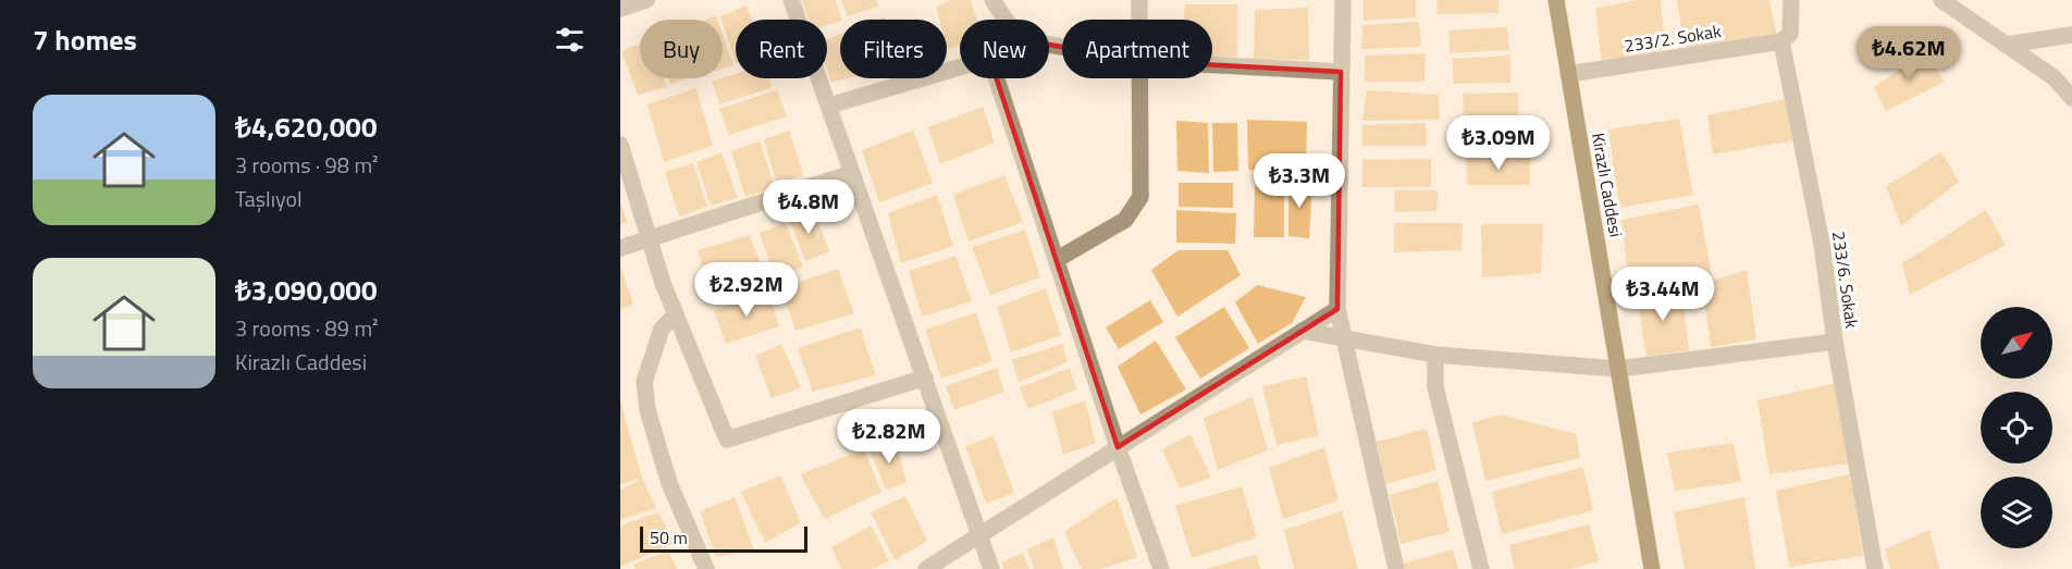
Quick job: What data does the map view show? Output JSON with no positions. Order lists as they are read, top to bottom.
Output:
{
  "streets": {
    "main road": ["Kirazlı Caddesi"],
    "street": ["233/2. Sokak", "233/6. Sokak"]
  },
  "crossings": [
    ["233/2. Sokak", "Kirazlı Caddesi"],
    ["233/2. Sokak", "233/6. Sokak"]
  ],
  "scale_bar": "50 m",
  "north": "top right",
  "page": {
    "heading": "7 homes",
    "chip": [
      "Buy",
      "Rent",
      "Filters",
      "New",
      "Apartment"
    ],
    "price": [
      "₺4.62M",
      "₺3.09M",
      "₺3.3M",
      "₺4.8M",
      "₺2.92M",
      "₺3.44M",
      "₺2.82M"
    ],
    "list": [
      {
        "name": "₺4,620,000",
        "note": "3 rooms · 98 m² · Taşlıyol"
      },
      {
        "name": "₺3,090,000",
        "note": "3 rooms · 89 m² · Kirazlı Caddesi"
      }
    ],
    "scale": "50 m"
  }
}
